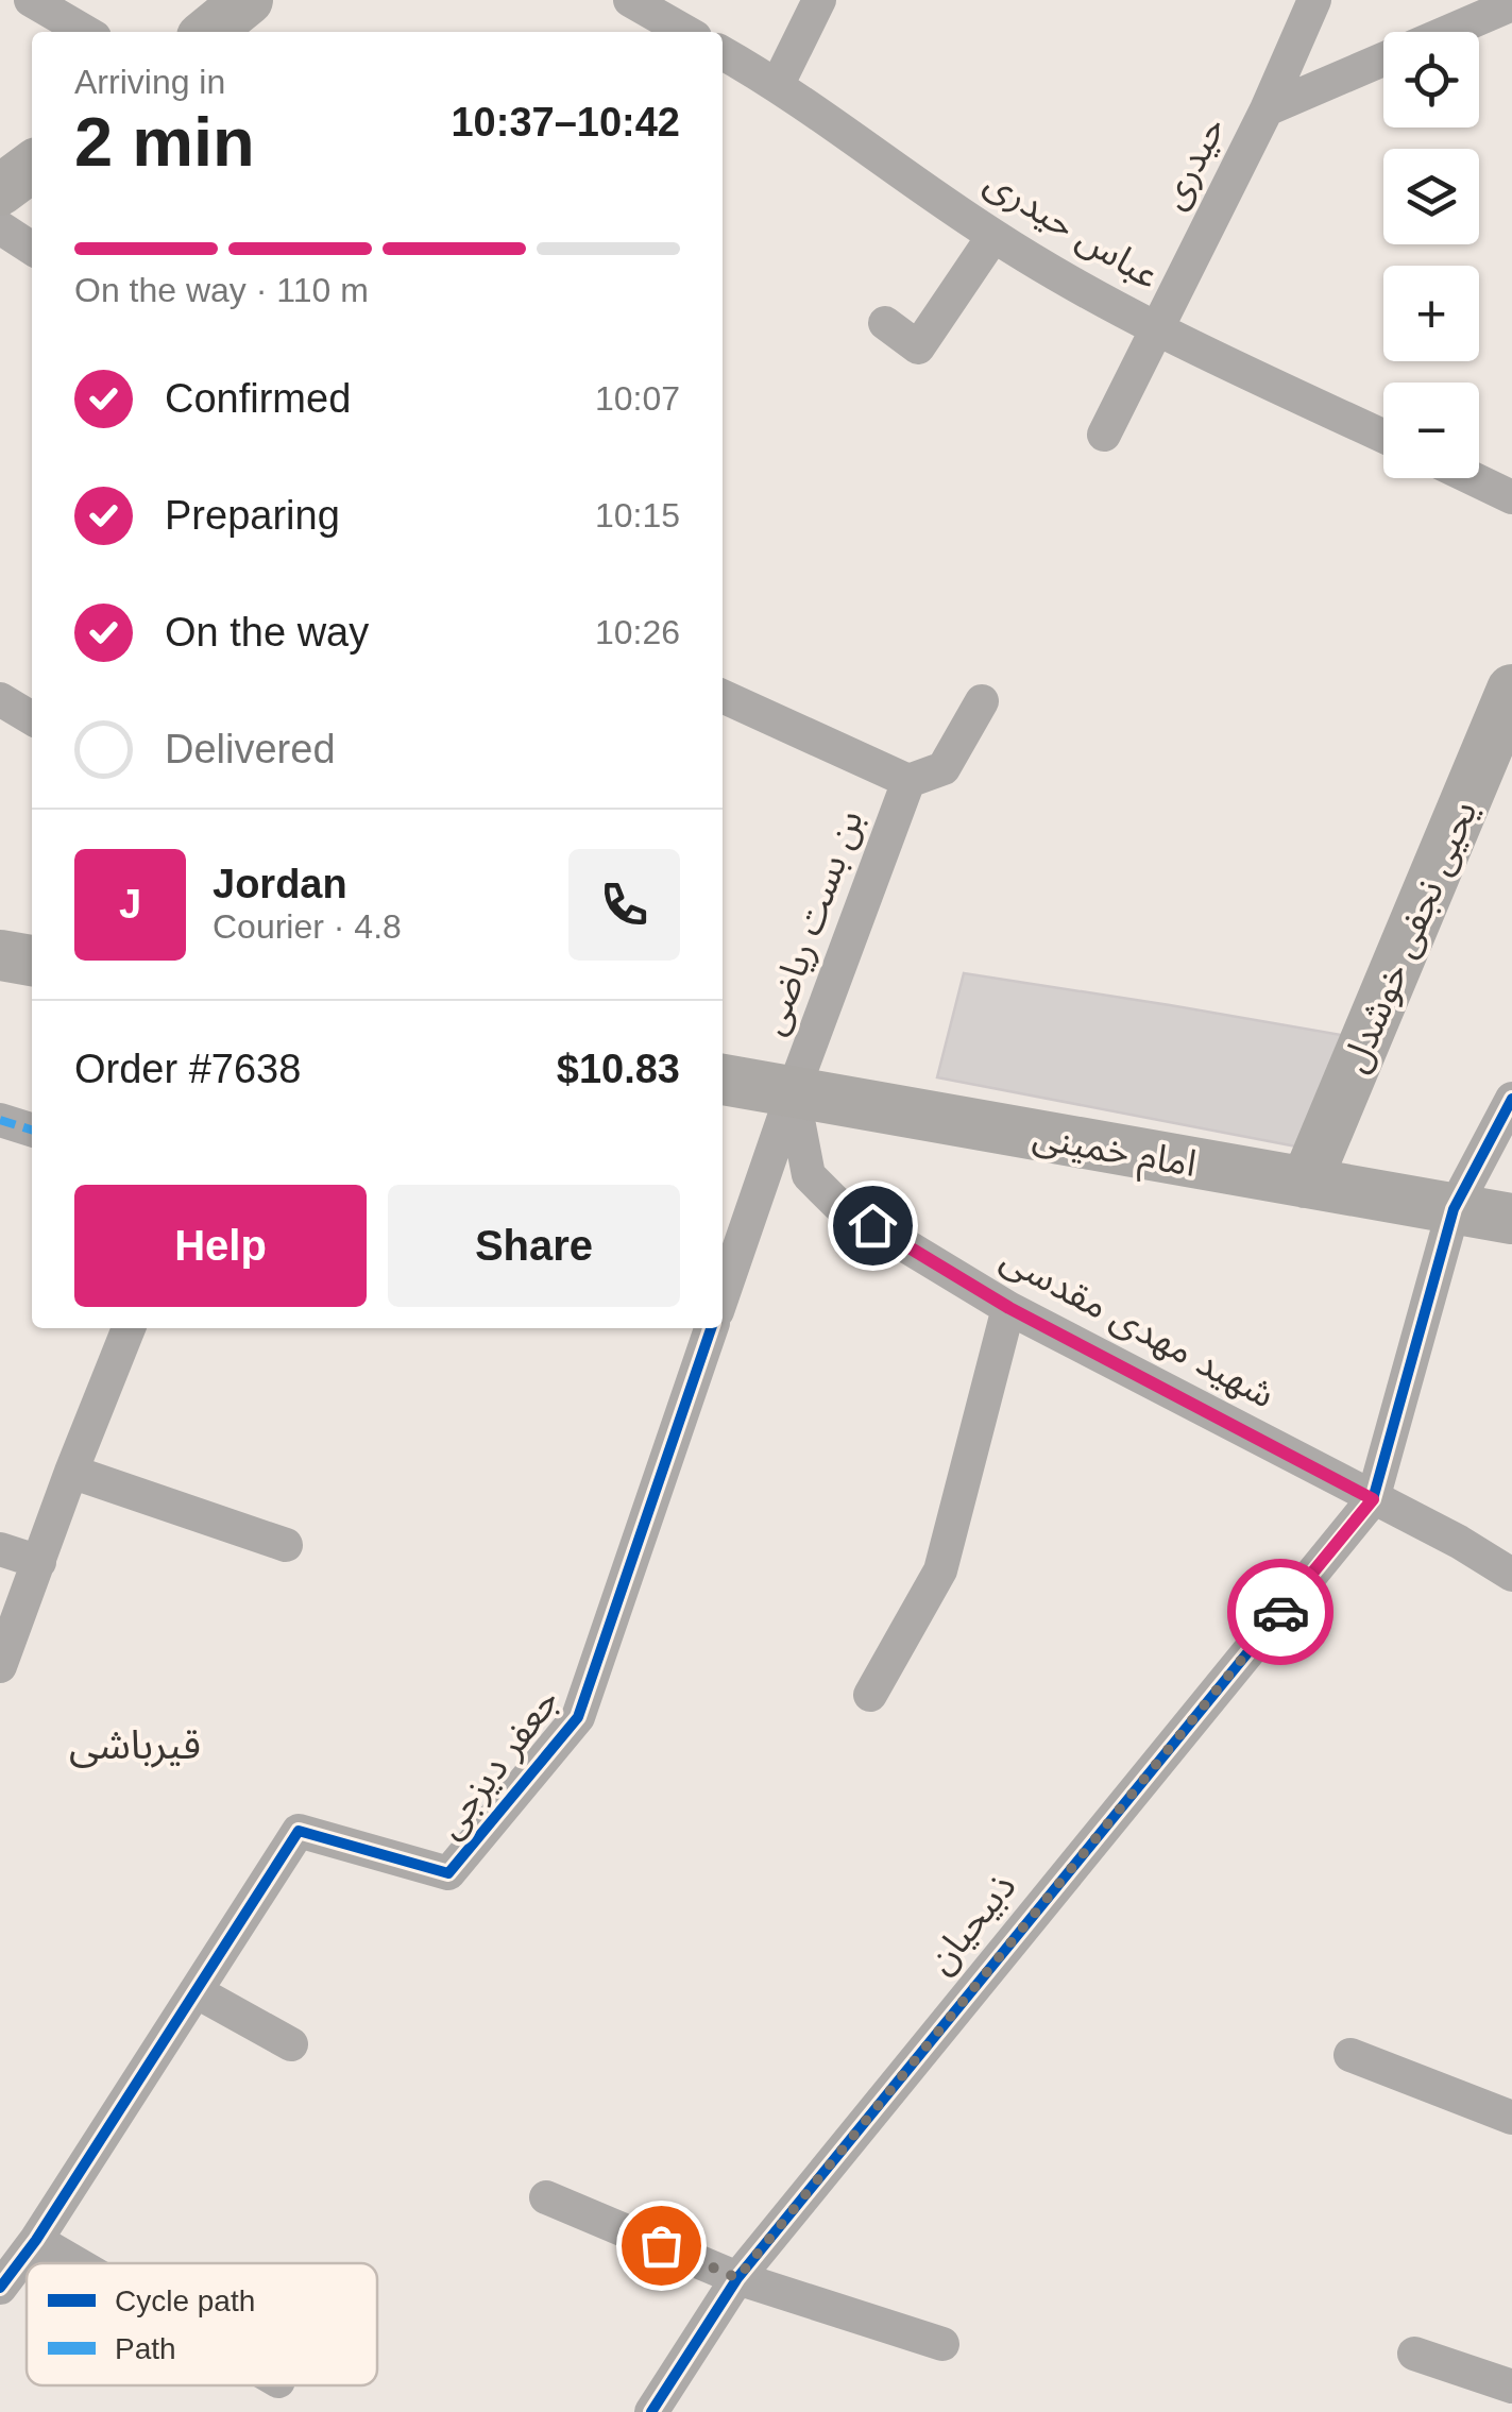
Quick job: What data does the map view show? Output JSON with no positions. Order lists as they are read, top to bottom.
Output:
{
  "streets": {
    "main road": ["یحیی نجفی خوشدل", "امام خمینی"],
    "street": [
      "حیدری",
      "عباس حیدری",
      "بن بست ریاضی",
      "شهید مهدی مقدسی",
      "جعفر دیزجی",
      "ذبیحیان"
    ]
  },
  "crossings": [
    ["حیدری", "عباس حیدری"],
    ["بن بست ریاضی", "امام خمینی"],
    ["بن بست ریاضی", "شهید مهدی مقدسی"],
    ["یحیی نجفی خوشدل", "امام خمینی"],
    ["امام خمینی", "شهید مهدی مقدسی"],
    ["شهید مهدی مقدسی", "ذبیحیان"]
  ],
  "districts": ["قیرباشی"],
  "legend": ["Cycle path", "Path"],
  "page": {
    "map_buttons": ["+", "−"],
    "heading": ["2 min", "Arriving in", "10:37–10:42"],
    "panel": [
      "Jordan",
      "Courier · 4.8",
      "Order #7638",
      "$10.83"
    ],
    "bar": "On the way · 110 m",
    "list": [
      ["Confirmed", "10:07"],
      ["Preparing", "10:15"],
      ["On the way", "10:26"],
      "Delivered"
    ],
    "round": "J",
    "buttons": ["Help", "Share"]
  }
}
